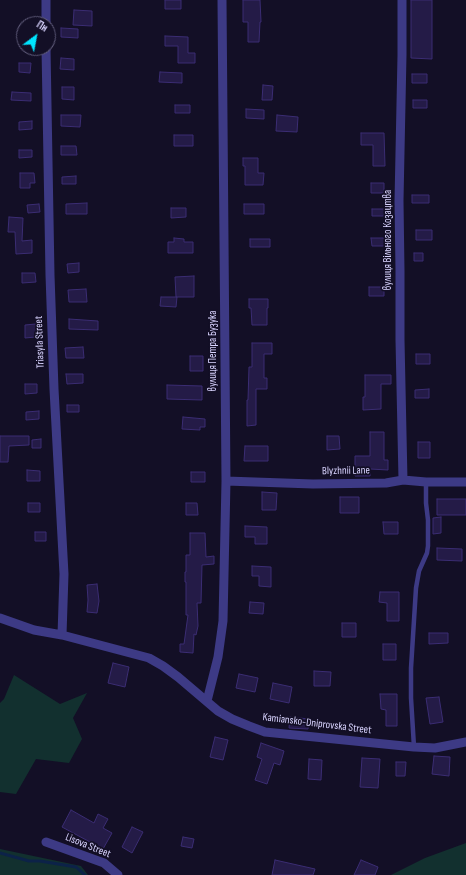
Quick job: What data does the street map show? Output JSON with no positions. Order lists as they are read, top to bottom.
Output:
{
  "streets": {
    "street": [
      "вулиця Вільного Козацтва",
      "Triasyla Street",
      "вулиця Петра Бузука",
      "Blyzhnii Lane",
      "Kamiansko-Dniprovska Street",
      "Lisova Street"
    ]
  },
  "crossings": [
    ["вулиця Вільного Козацтва", "Blyzhnii Lane"],
    ["Triasyla Street", "Kamiansko-Dniprovska Street"],
    ["вулиця Петра Бузука", "Blyzhnii Lane"],
    ["вулиця Петра Бузука", "Kamiansko-Dniprovska Street"]
  ],
  "north": "top right"
}
